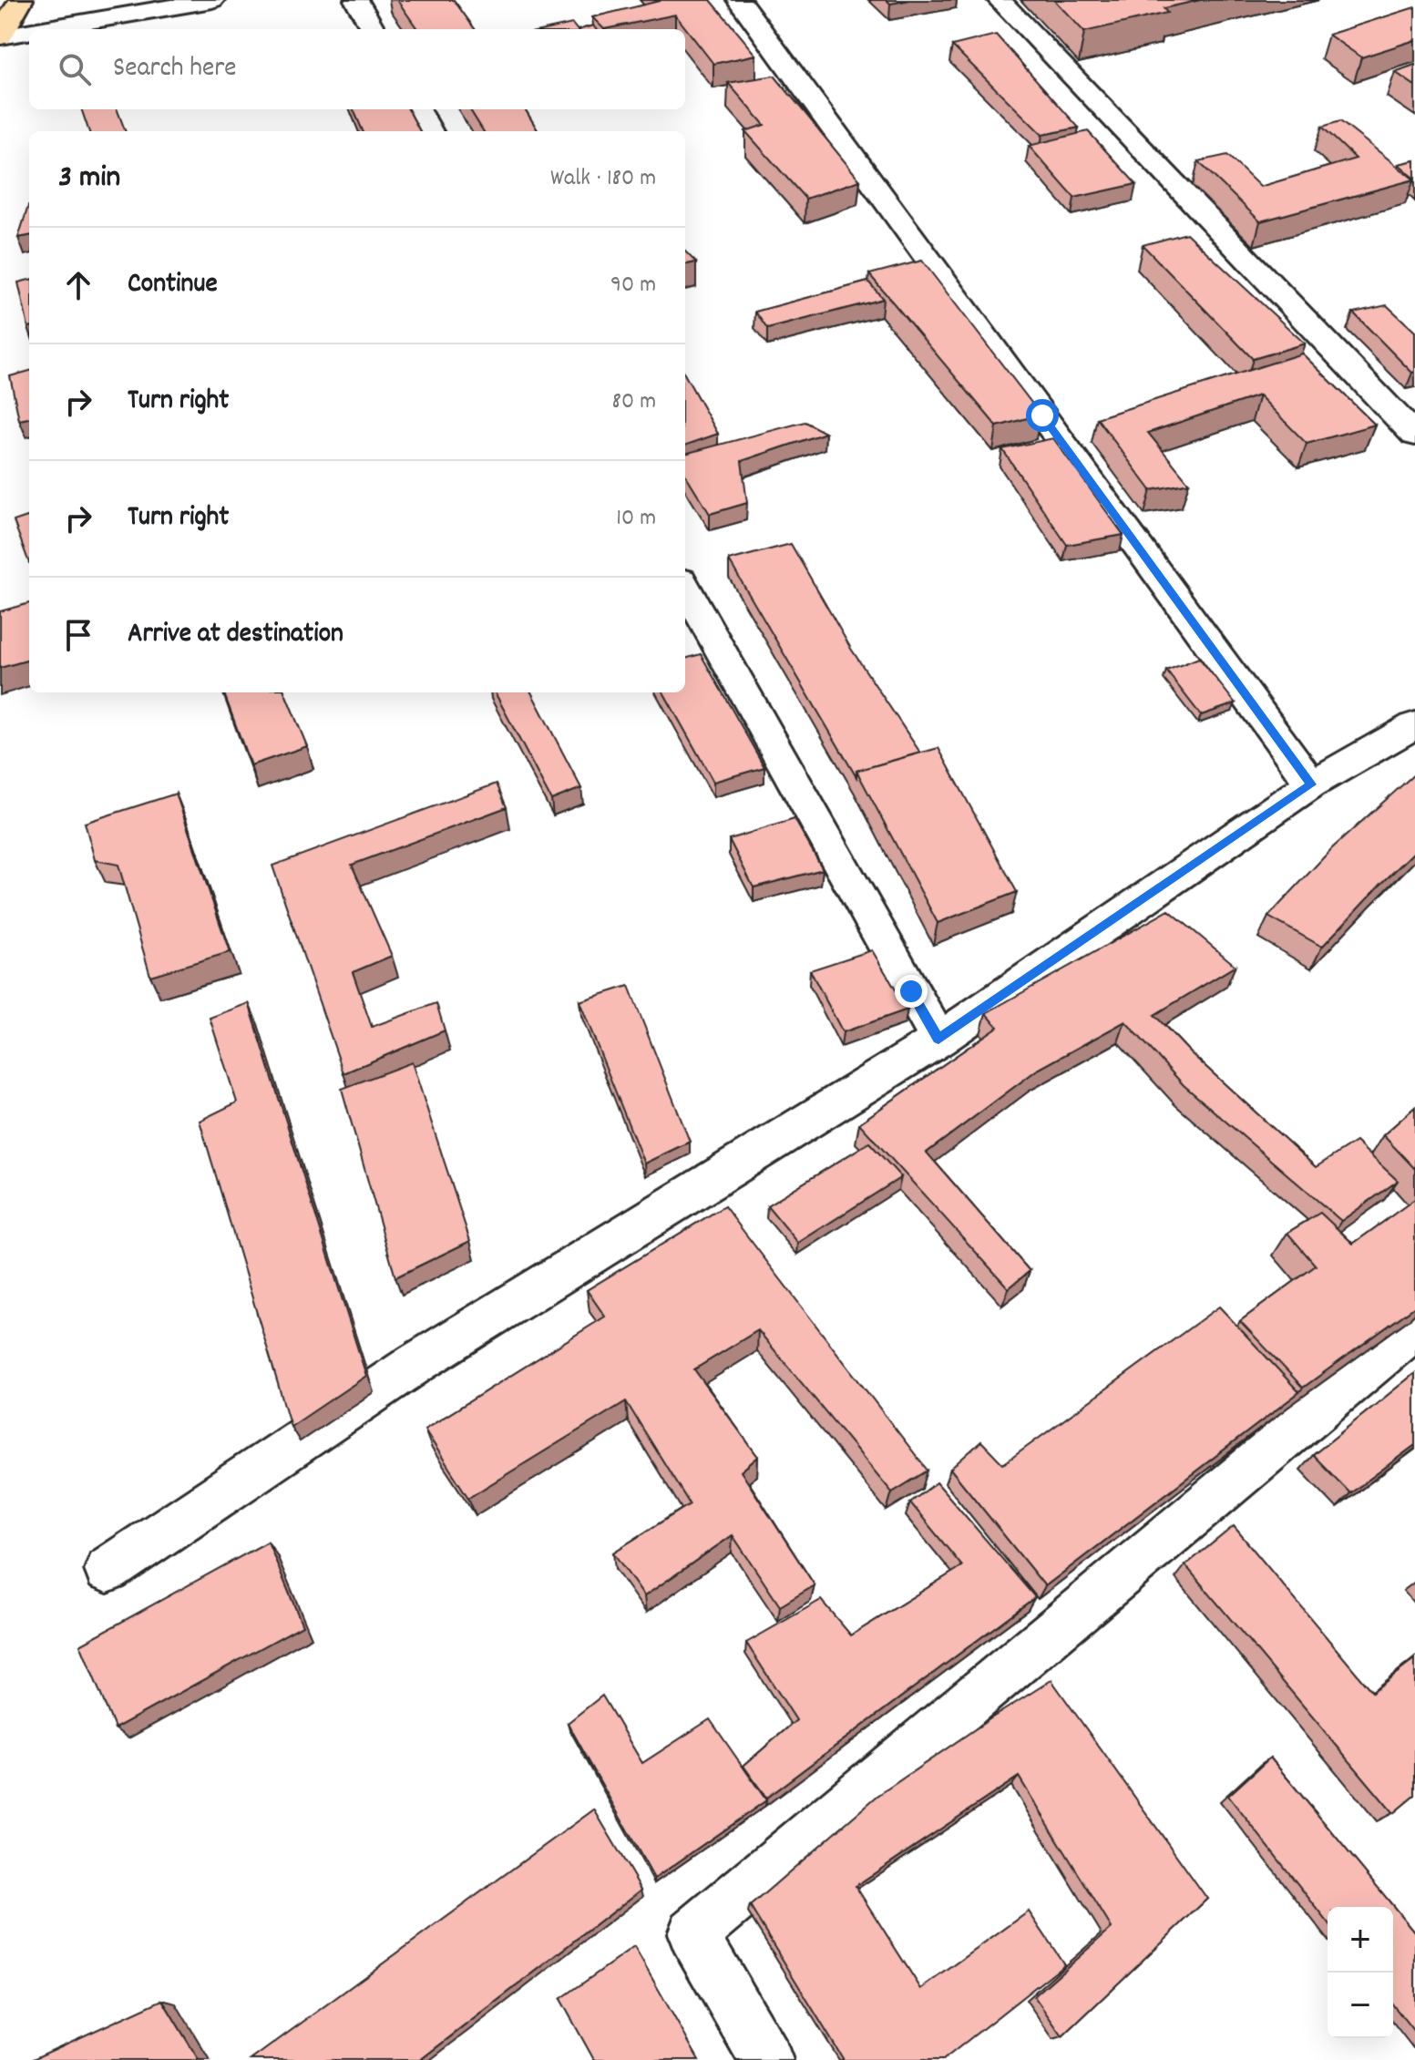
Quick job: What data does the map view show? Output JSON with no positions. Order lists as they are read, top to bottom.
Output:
{
  "page": {
    "search": "Search here",
    "heading": ["3 min", "Walk · 180 m"],
    "list": [
      ["Continue", "90 m"],
      ["Turn right", "80 m"],
      ["Turn right", "10 m"],
      "Arrive at destination"
    ],
    "map_buttons": ["+", "−"]
  }
}
